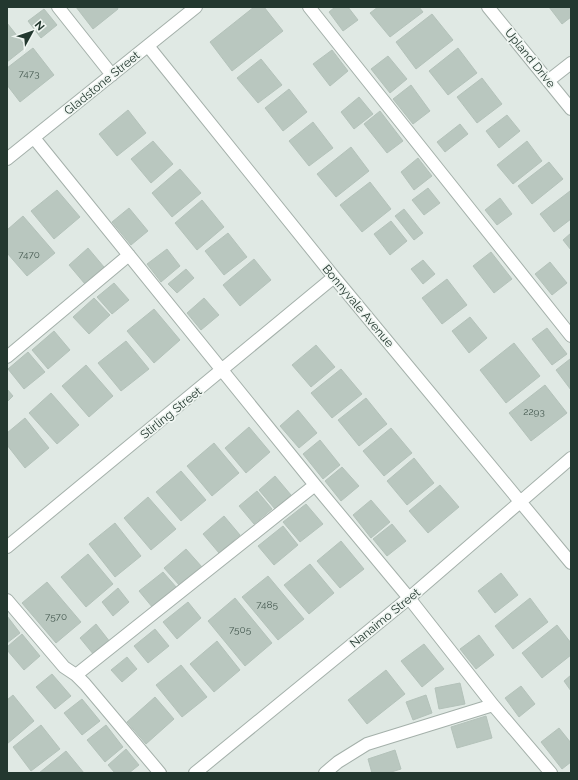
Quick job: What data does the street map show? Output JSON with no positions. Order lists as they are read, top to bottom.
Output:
{
  "streets": {
    "street": [
      "Upland Drive",
      "Gladstone Street",
      "Bonnyvale Avenue",
      "Stirling Street",
      "Nanaimo Street"
    ]
  },
  "crossings": [
    ["Gladstone Street", "Bonnyvale Avenue"],
    ["Bonnyvale Avenue", "Stirling Street"],
    ["Bonnyvale Avenue", "Nanaimo Street"]
  ],
  "house_numbers": [
    "7473",
    "7470",
    "2293",
    "7485",
    "7570",
    "7505"
  ],
  "north": "top right"
}
